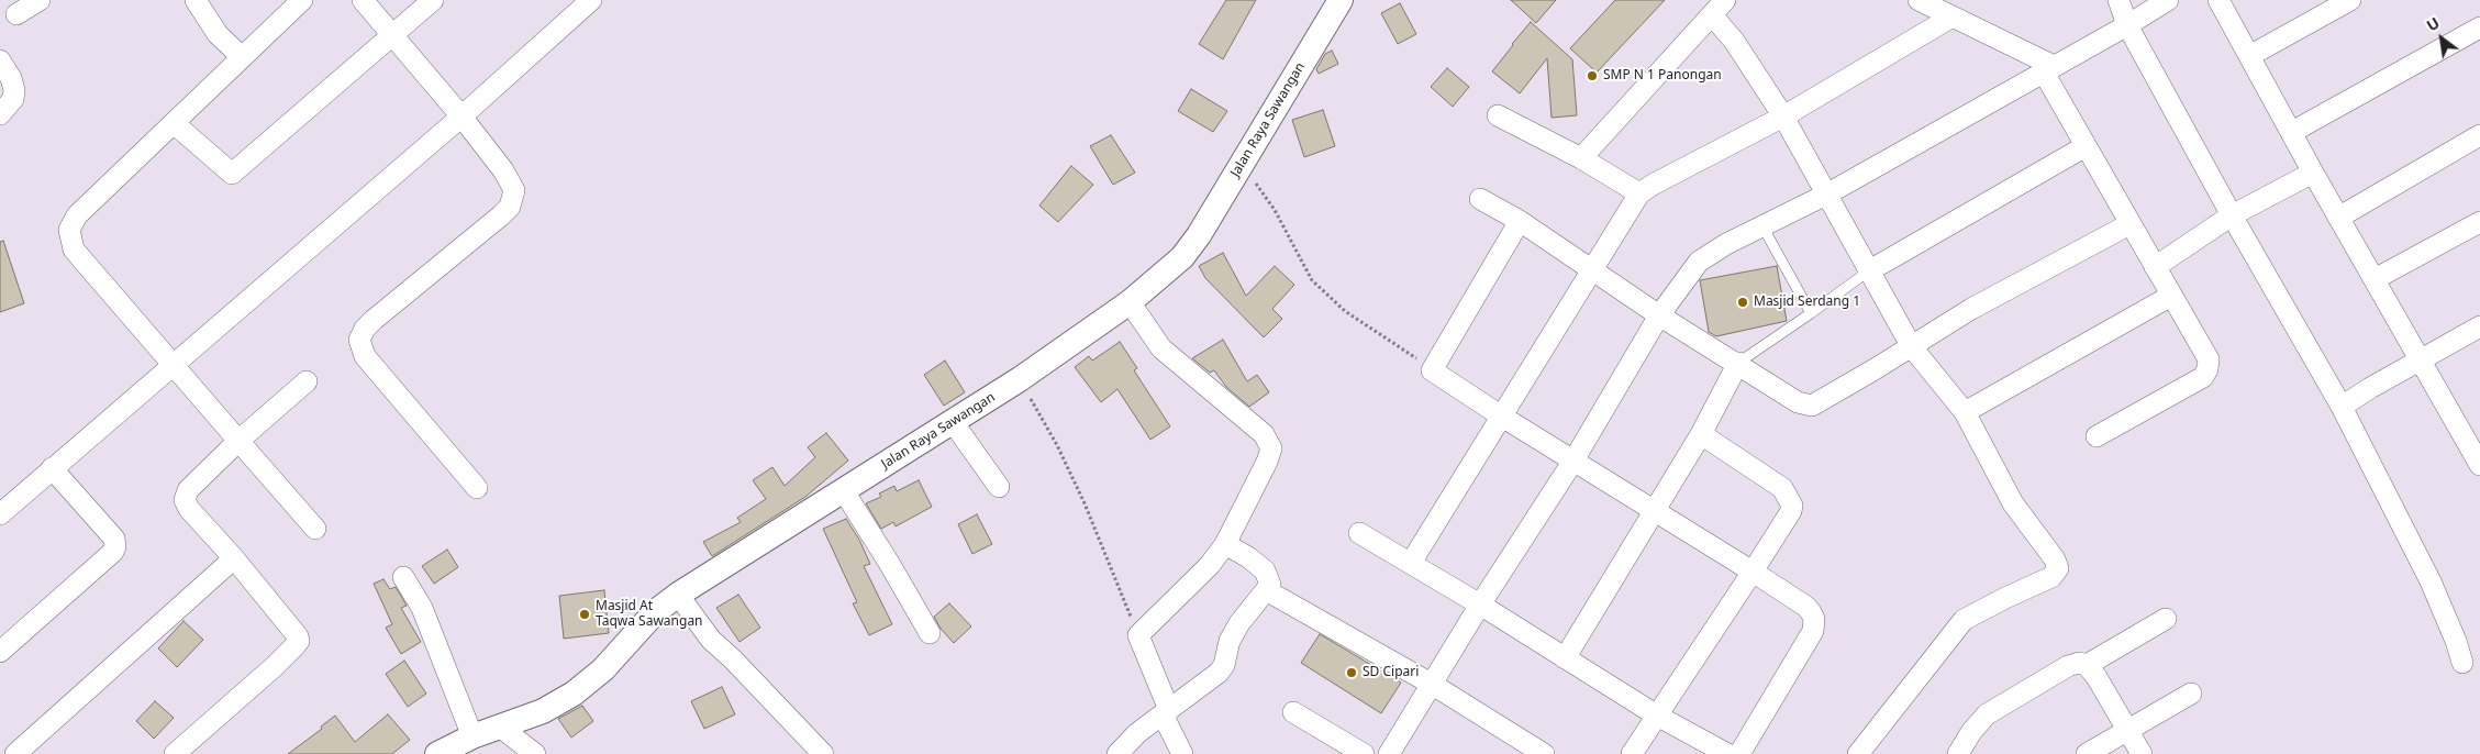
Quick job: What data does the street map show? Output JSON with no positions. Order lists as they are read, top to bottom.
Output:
{
  "streets": {
    "street": ["Jalan Raya Sawangan"]
  },
  "places": [
    "SMP N 1 Panongan",
    "Masjid Serdang 1",
    "Masjid At Taqwa Sawangan",
    "SD Cipari"
  ],
  "north": "top left"
}
